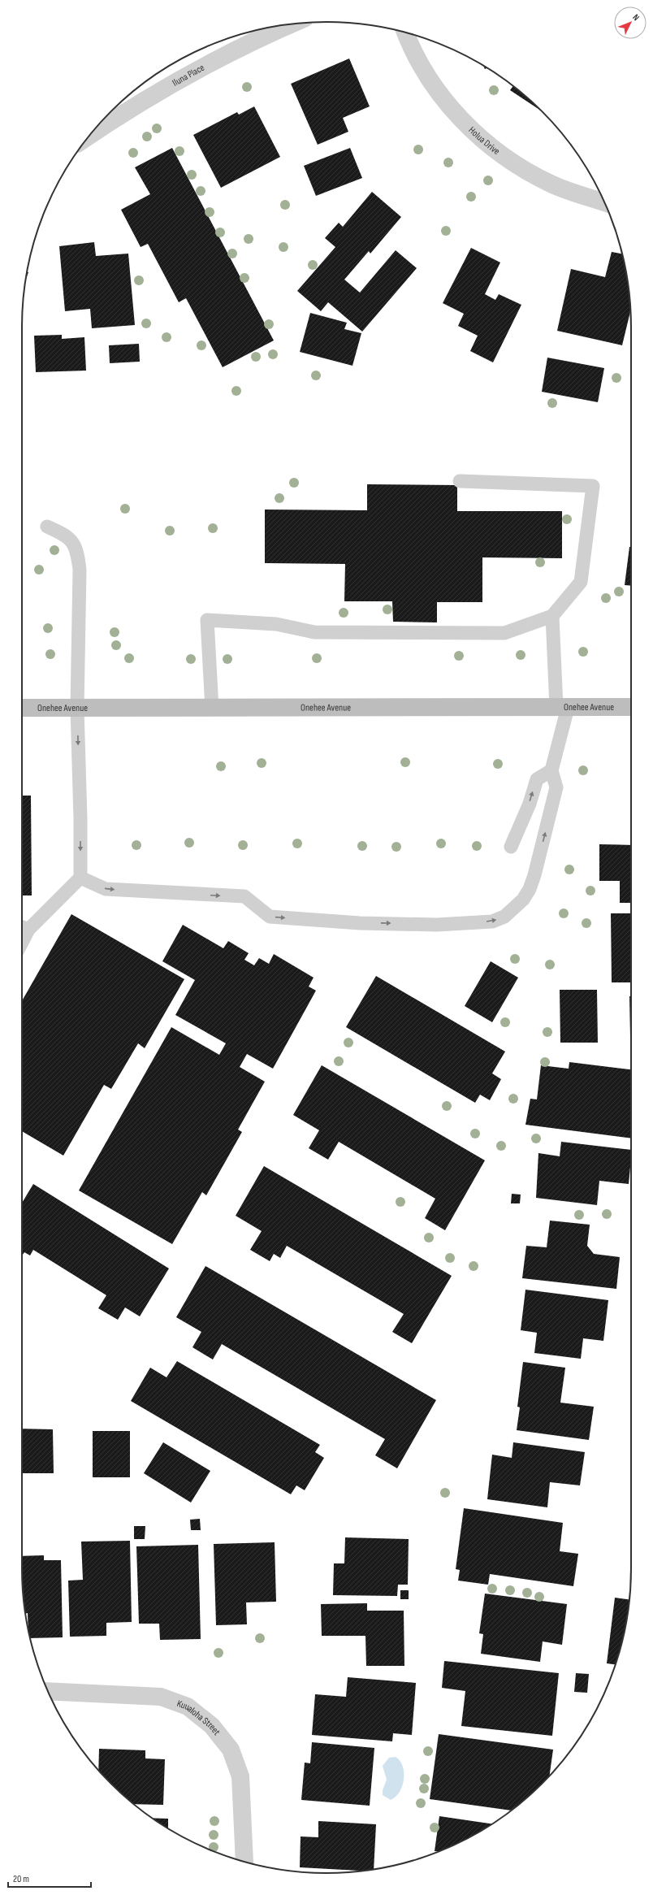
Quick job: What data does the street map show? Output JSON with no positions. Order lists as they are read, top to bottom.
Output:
{
  "streets": {
    "street": [
      "Iluna Place",
      "Holua Drive",
      "Onehee Avenue",
      "Kuualoha Street"
    ]
  },
  "scale_bar": "20 m",
  "north": "top right"
}
